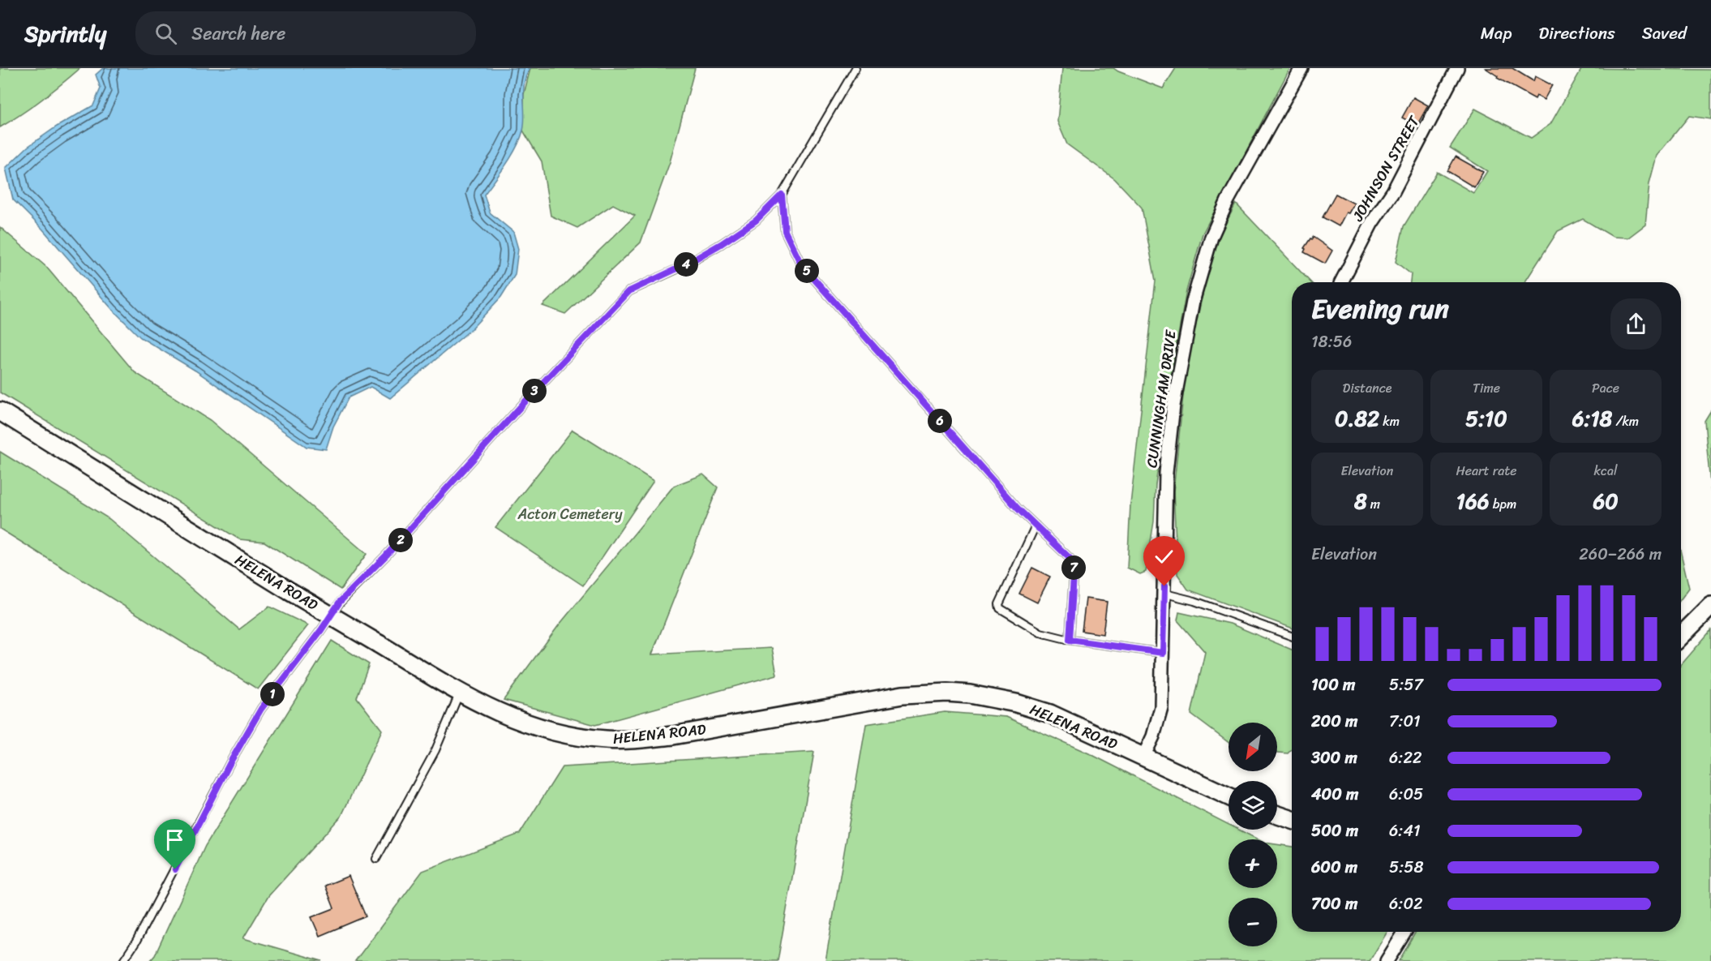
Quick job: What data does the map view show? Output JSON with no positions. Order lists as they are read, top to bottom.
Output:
{
  "streets": {
    "main road": ["HELENA ROAD"],
    "street": ["JOHNSON STREET", "CUNNINGHAM DRIVE"]
  },
  "crossings": [
    ["CUNNINGHAM DRIVE", "HELENA ROAD"]
  ],
  "parks": ["Acton Cemetery"],
  "north": "bottom left",
  "page": {
    "header": "Sprintly",
    "search": "Search here",
    "nav": ["Map", "Directions", "Saved"],
    "pins": [
      "4",
      "5",
      "3",
      "6",
      "2",
      "7",
      "1"
    ],
    "heading": ["Evening run", "18:56"],
    "stats": [
      ["Distance", "0.82 km"],
      ["Time", "5:10"],
      ["Pace", "6:18 /km"],
      ["Elevation", "8 m"],
      ["Heart rate", "166 bpm"],
      ["kcal", "60"]
    ],
    "chart": ["Elevation", "260–266 m"],
    "list": [
      {
        "name": "100 m",
        "note": "5:57"
      },
      {
        "name": "200 m",
        "note": "7:01"
      },
      {
        "name": "300 m",
        "note": "6:22"
      },
      {
        "name": "400 m",
        "note": "6:05"
      },
      {
        "name": "500 m",
        "note": "6:41"
      },
      {
        "name": "600 m",
        "note": "5:58"
      },
      {
        "name": "700 m",
        "note": "6:02"
      }
    ],
    "map_buttons": ["+", "−"]
  }
}
